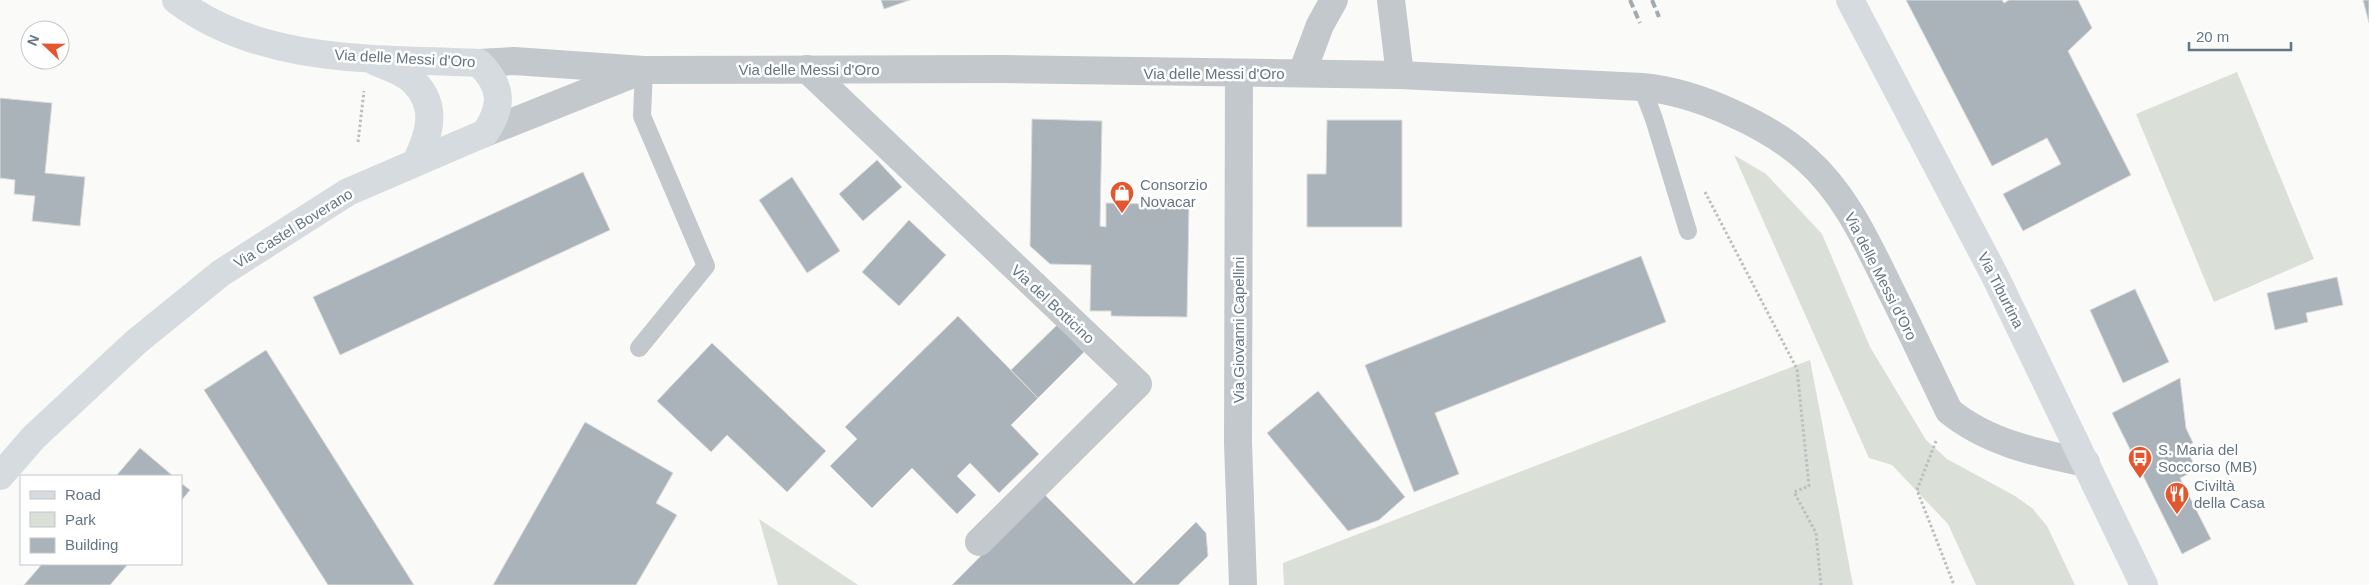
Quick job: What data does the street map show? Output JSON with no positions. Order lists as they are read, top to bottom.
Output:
{
  "streets": {
    "street": [
      "Via delle Messi d'Oro",
      "Via Castel Boverano",
      "Via Tiburtina",
      "Via del Botticino",
      "Via Giovanni Capellini"
    ]
  },
  "crossings": [
    ["Via delle Messi d'Oro", "Via Castel Boverano"],
    ["Via delle Messi d'Oro", "Via Tiburtina"],
    ["Via delle Messi d'Oro", "Via del Botticino"],
    ["Via delle Messi d'Oro", "Via Giovanni Capellini"]
  ],
  "places": {
    "shop": ["Consorzio Novacar"],
    "bus stop": ["S. Maria del Soccorso (MB)"],
    "restaurant": ["Civiltà della Casa"]
  },
  "legend": ["Road", "Park", "Building"],
  "scale_bar": "20 m",
  "north": "left"
}
